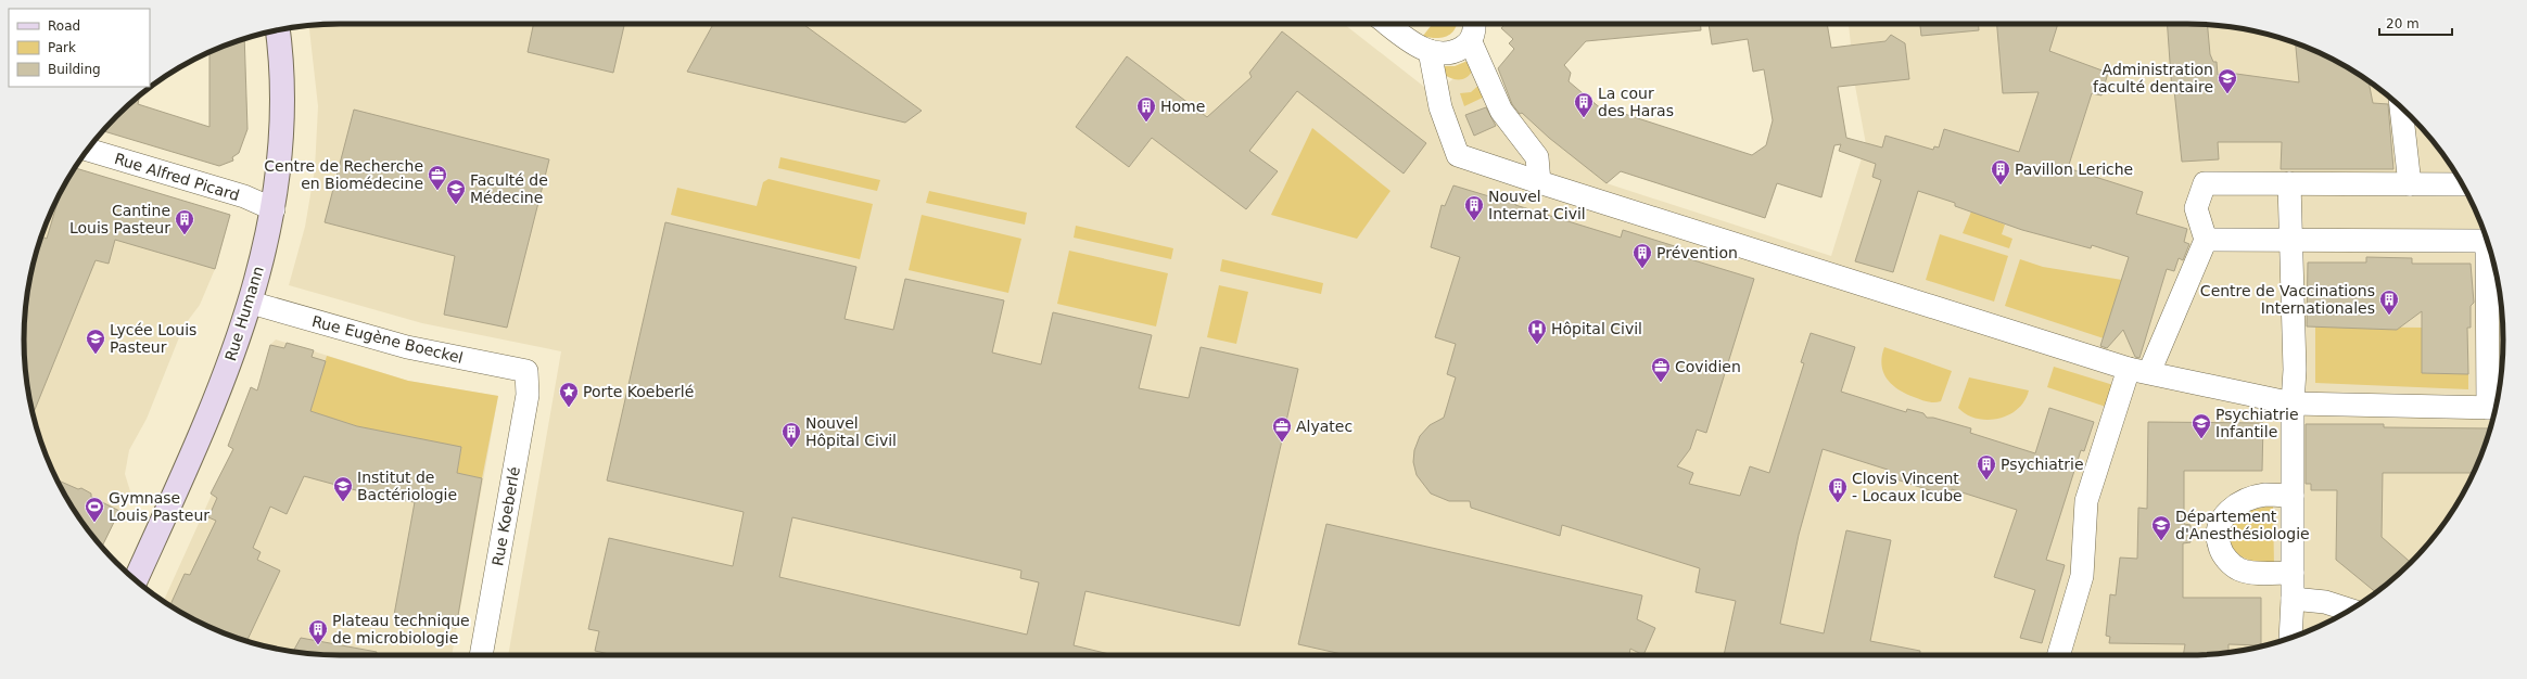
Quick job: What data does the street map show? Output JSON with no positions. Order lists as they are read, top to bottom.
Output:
{
  "streets": {
    "street": [
      "Rue Alfred Picard",
      "Rue Humann",
      "Rue Eugène Boeckel",
      "Rue Koeberlé"
    ]
  },
  "crossings": [
    ["Rue Alfred Picard", "Rue Humann"],
    ["Rue Humann", "Rue Eugène Boeckel"],
    ["Rue Eugène Boeckel", "Rue Koeberlé"]
  ],
  "places": {
    "school or university": [
      "Administration faculté dentaire",
      "Faculté de Médecine",
      "Lycée Louis Pasteur",
      "Psychiatrie Infantile",
      "Institut de Bactériologie",
      "Département d'Anesthésiologie"
    ],
    "building": [
      "La cour des Haras",
      "Home",
      "Pavillon Leriche",
      "Nouvel Internat Civil",
      "Cantine Louis Pasteur",
      "Prévention",
      "Centre de Vaccinations Internationales",
      "Nouvel Hôpital Civil",
      "Psychiatrie",
      "Clovis Vincent - Locaux Icube",
      "Plateau technique de microbiologie"
    ],
    "office": ["Centre de Recherche en Biomédecine", "Covidien", "Alyatec"],
    "hospital": ["Hôpital Civil"],
    "place": ["Porte Koeberlé"],
    "sports": ["Gymnase Louis Pasteur"]
  },
  "legend": ["Road", "Park", "Building"],
  "scale_bar": "20 m"
}
